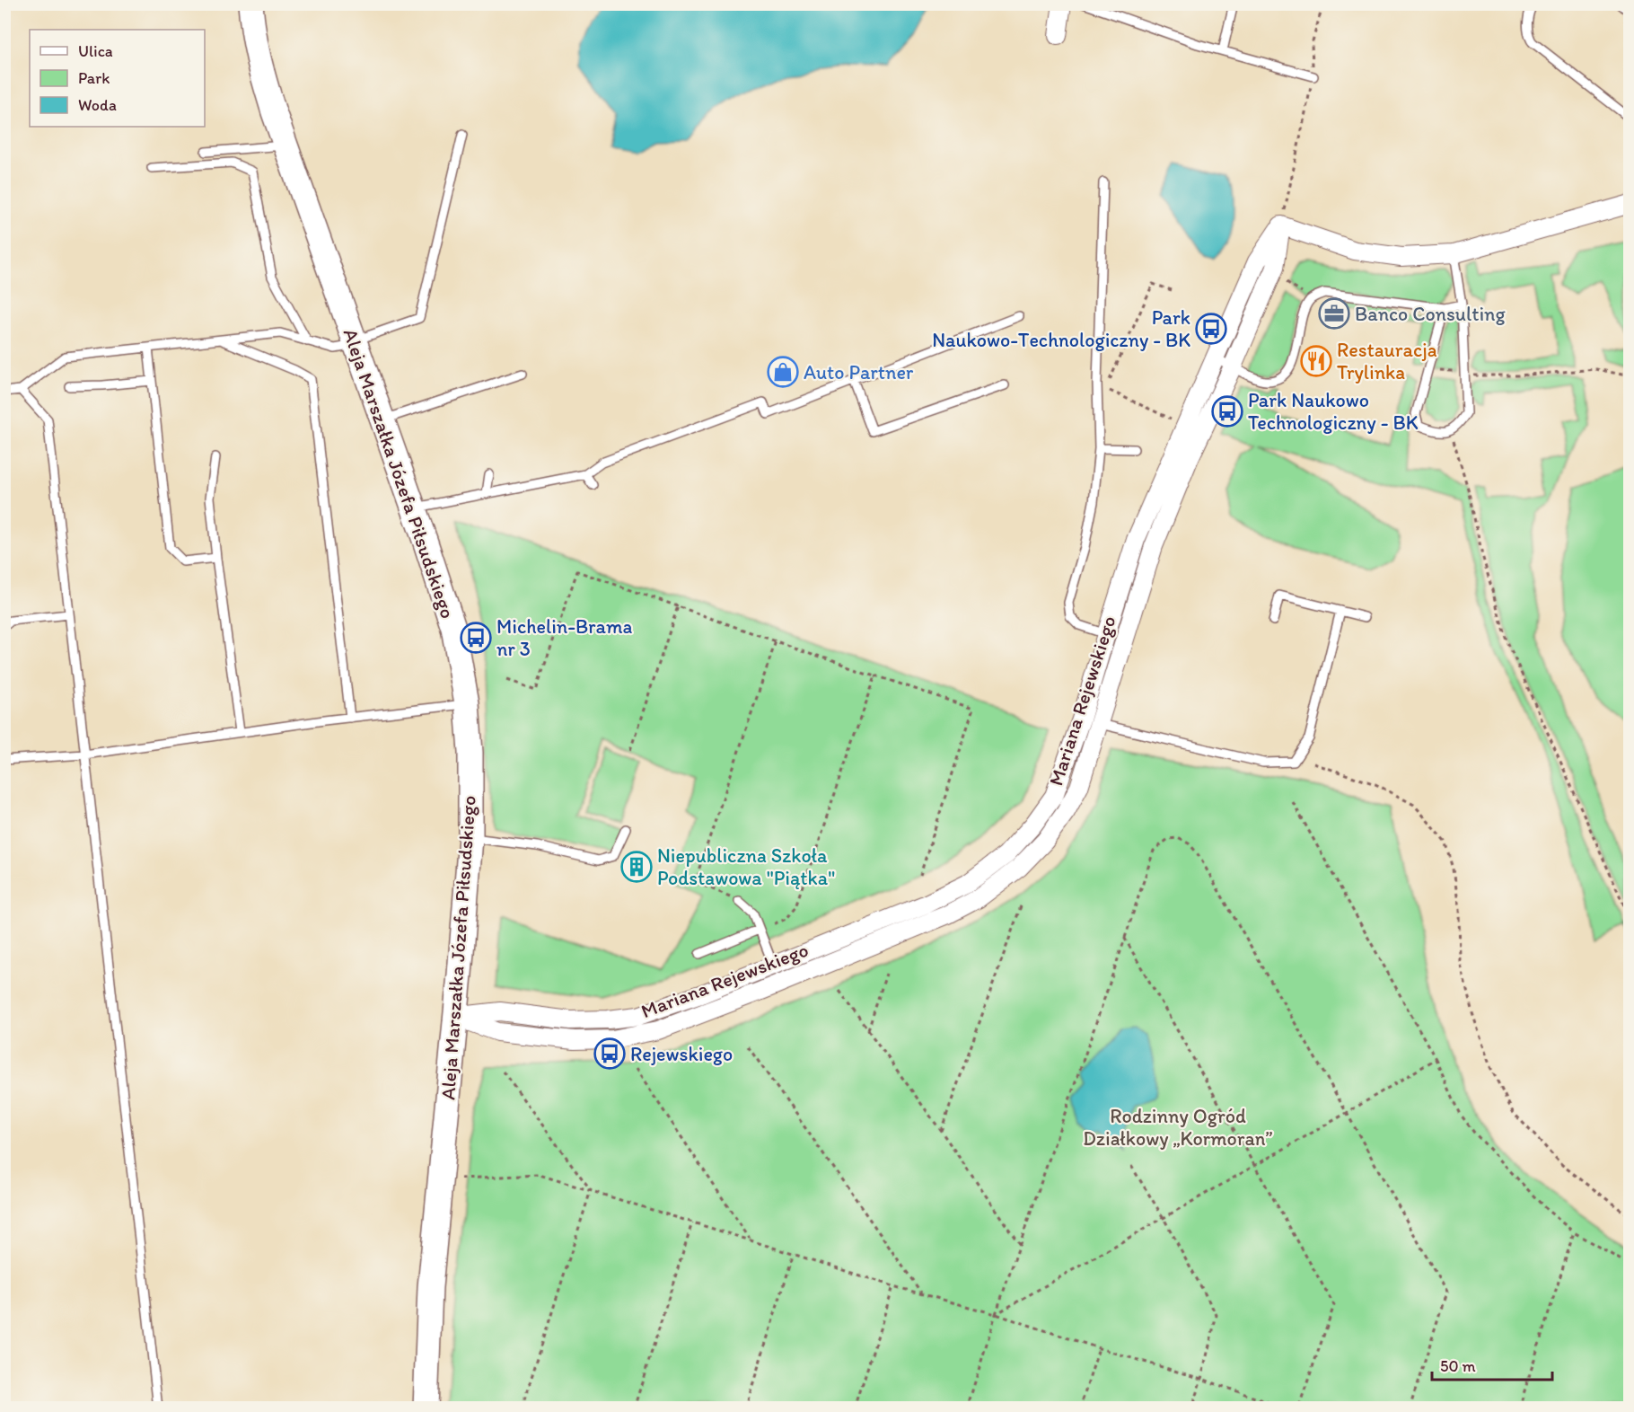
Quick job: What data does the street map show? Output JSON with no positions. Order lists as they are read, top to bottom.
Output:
{
  "streets": {
    "street": ["Aleja Marszałka Józefa Piłsudskiego", "Mariana Rejewskiego"]
  },
  "crossings": [
    ["Aleja Marszałka Józefa Piłsudskiego", "Mariana Rejewskiego"]
  ],
  "parks": ["Rodzinny Ogród Działkowy „Kormoran”"],
  "places": {
    "office": ["Banco Consulting"],
    "bus stop": [
      "Park Naukowo-Technologiczny - BK",
      "Park Naukowo Technologiczny - BK",
      "Michelin-Brama nr 3",
      "Rejewskiego"
    ],
    "restaurant": ["Restauracja Trylinka"],
    "shop": ["Auto Partner"],
    "building": ["Niepubliczna Szkoła Podstawowa \"Piątka\""]
  },
  "legend": ["Ulica", "Park", "Woda"],
  "scale_bar": "50 m"
}
